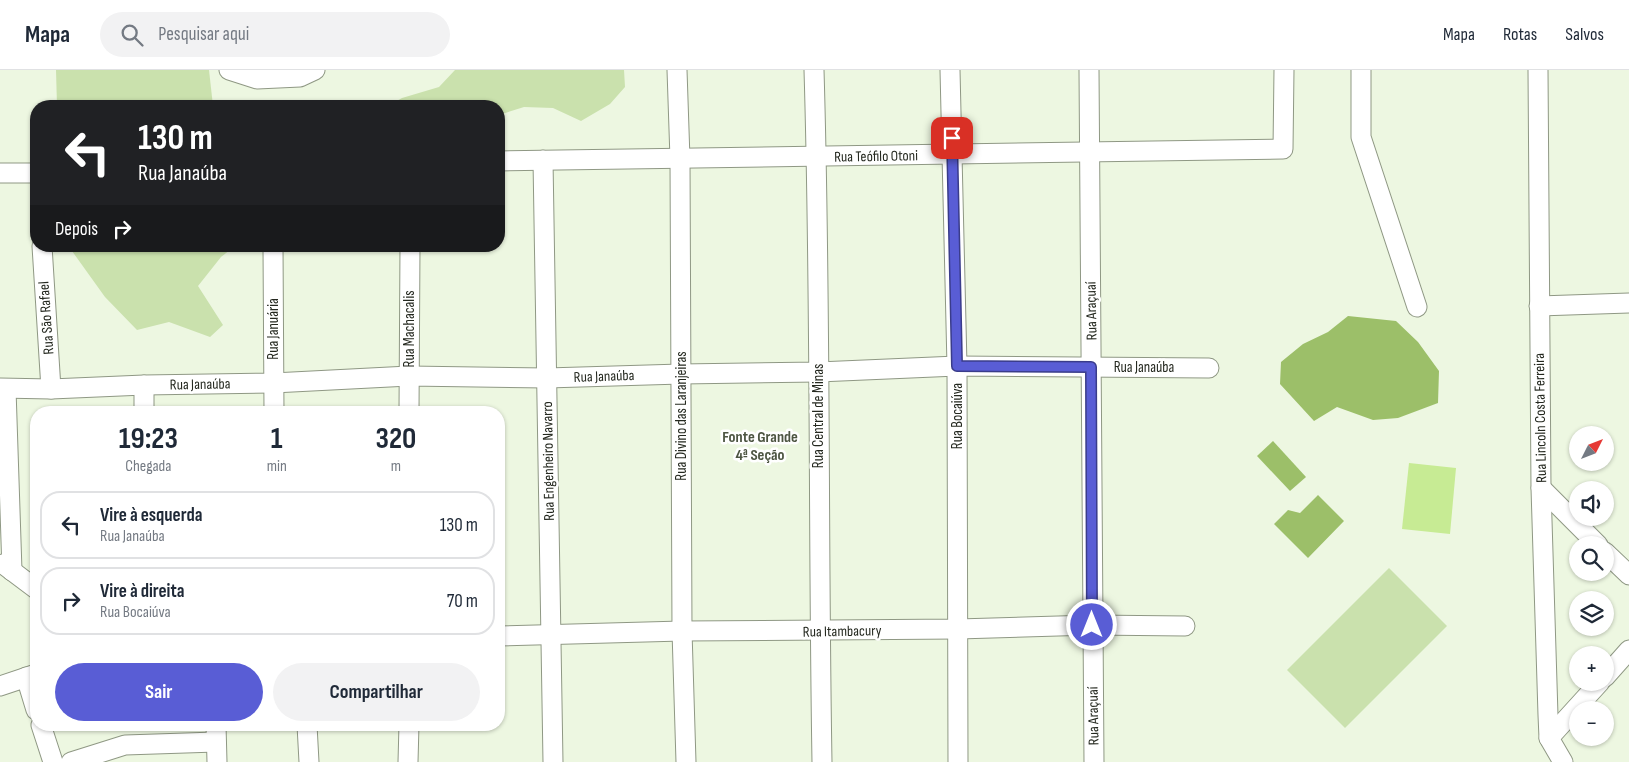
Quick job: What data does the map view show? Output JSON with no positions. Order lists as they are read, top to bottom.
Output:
{
  "streets": {
    "street": [
      "Rua Teófilo Otoni",
      "Rua Araçuaí",
      "Rua São Rafael",
      "Rua Januária",
      "Rua Machacalis",
      "Rua Janaúba",
      "Rua Divino das Laranjeiras",
      "Rua Central de Minas",
      "Rua Bocaiúva",
      "Rua Lincoln Costa Ferreira",
      "Rua Engenheiro Navarro",
      "Rua Itambacury"
    ]
  },
  "crossings": [
    ["Rua Teófilo Otoni", "Rua Araçuaí"],
    ["Rua Teófilo Otoni", "Rua Divino das Laranjeiras"],
    ["Rua Teófilo Otoni", "Rua Central de Minas"],
    ["Rua Teófilo Otoni", "Rua Bocaiúva"],
    ["Rua Teófilo Otoni", "Rua Engenheiro Navarro"],
    ["Rua Araçuaí", "Rua Janaúba"],
    ["Rua Araçuaí", "Rua Itambacury"],
    ["Rua São Rafael", "Rua Janaúba"],
    ["Rua Januária", "Rua Janaúba"],
    ["Rua Machacalis", "Rua Janaúba"],
    ["Rua Janaúba", "Rua Divino das Laranjeiras"],
    ["Rua Janaúba", "Rua Central de Minas"],
    ["Rua Janaúba", "Rua Bocaiúva"],
    ["Rua Janaúba", "Rua Engenheiro Navarro"],
    ["Rua Divino das Laranjeiras", "Rua Itambacury"],
    ["Rua Central de Minas", "Rua Itambacury"],
    ["Rua Bocaiúva", "Rua Itambacury"],
    ["Rua Engenheiro Navarro", "Rua Itambacury"]
  ],
  "districts": ["Fonte Grande 4ª Seção"],
  "north": "top right",
  "page": {
    "header": "Mapa",
    "search": "Pesquisar aqui",
    "nav": ["Mapa", "Rotas", "Salvos"],
    "turn": ["130 m", "Rua Janaúba"],
    "then": "Depois",
    "eta": [
      "19:23",
      "Chegada",
      "1",
      "min",
      "320",
      "m"
    ],
    "map_buttons": ["+", "−"],
    "list": [
      {
        "name": "Vire à esquerda",
        "note": "Rua Janaúba",
        "value": "130 m"
      },
      {
        "name": "Vire à direita",
        "note": "Rua Bocaiúva",
        "value": "70 m"
      }
    ],
    "buttons": ["Sair", "Compartilhar"]
  }
}
